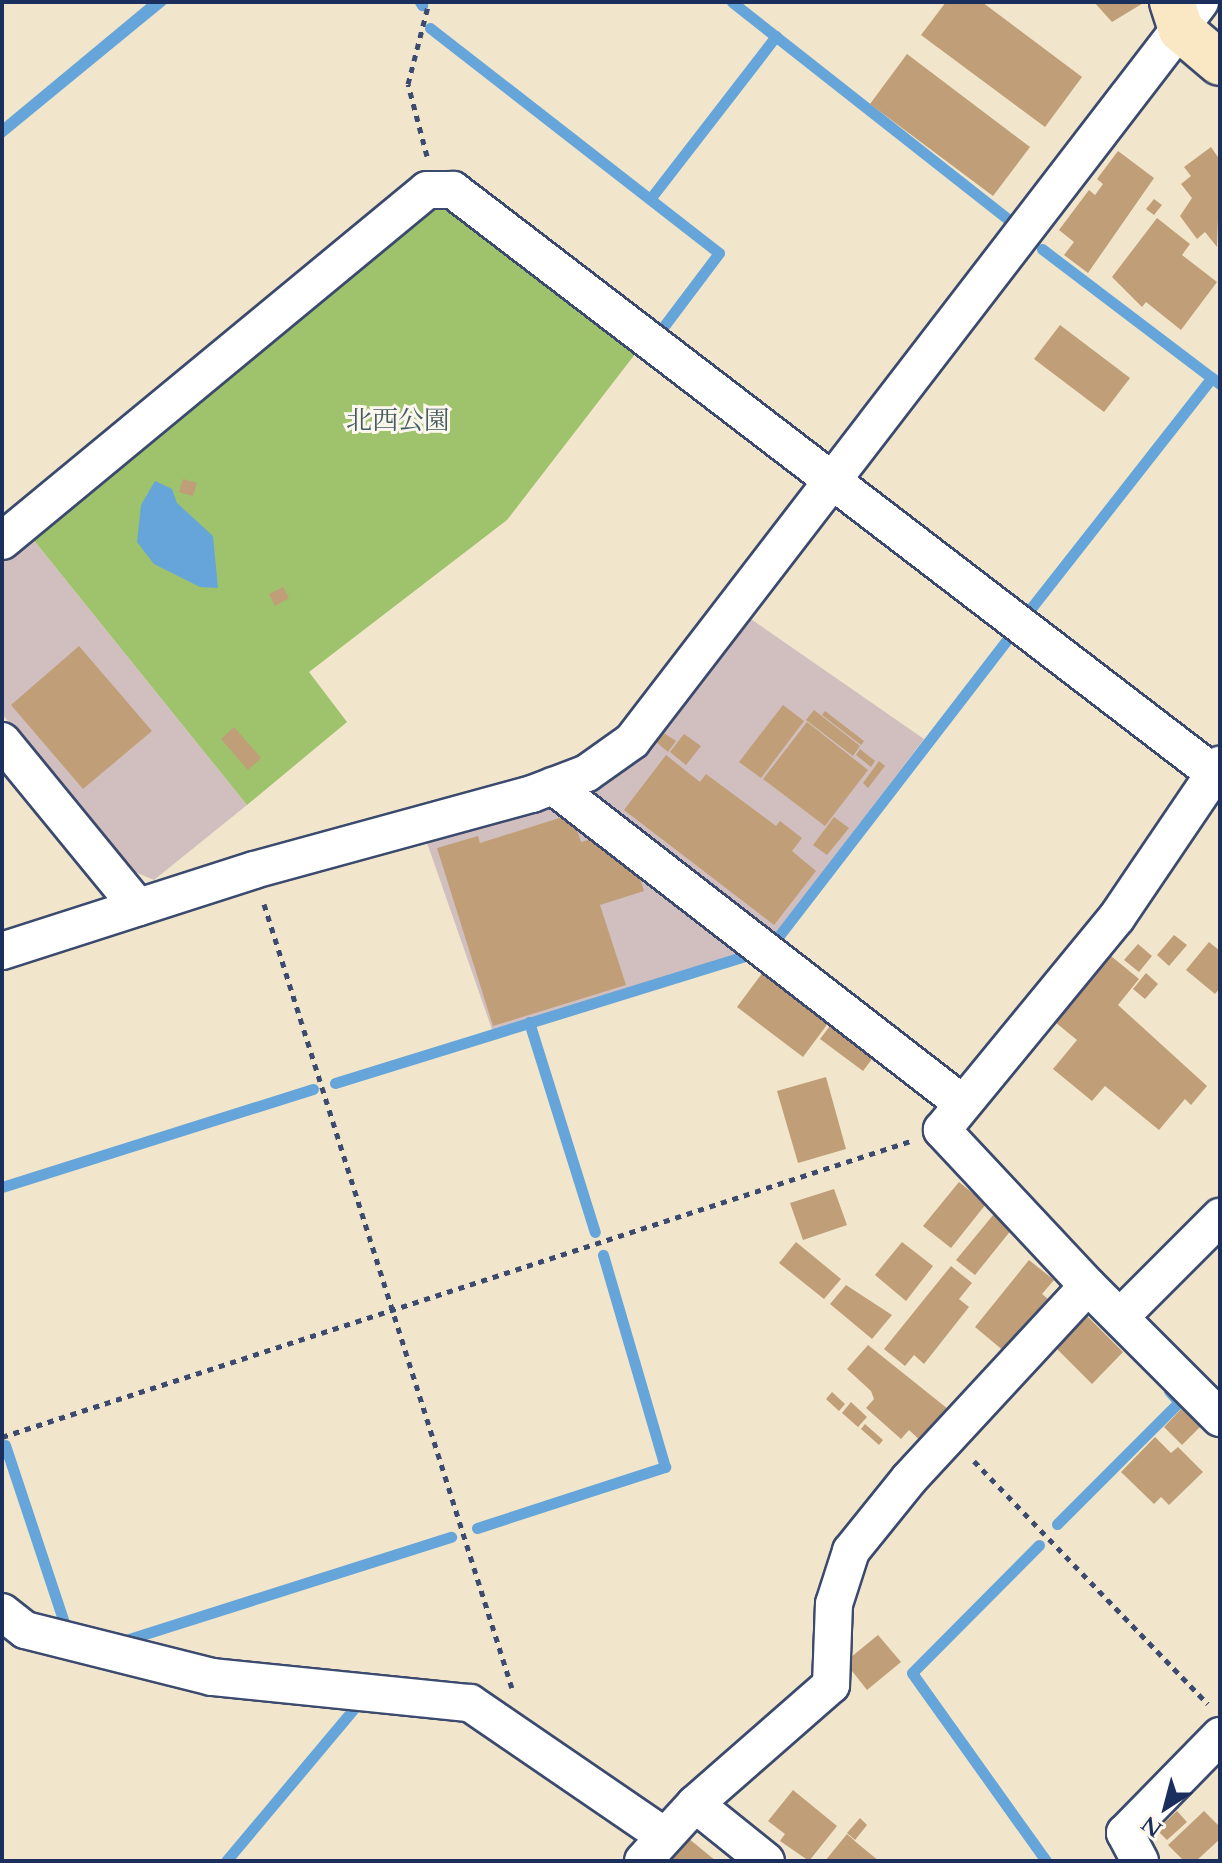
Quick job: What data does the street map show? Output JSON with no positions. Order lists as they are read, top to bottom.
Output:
{
  "parks": ["北西公園"],
  "north": "bottom left"
}
